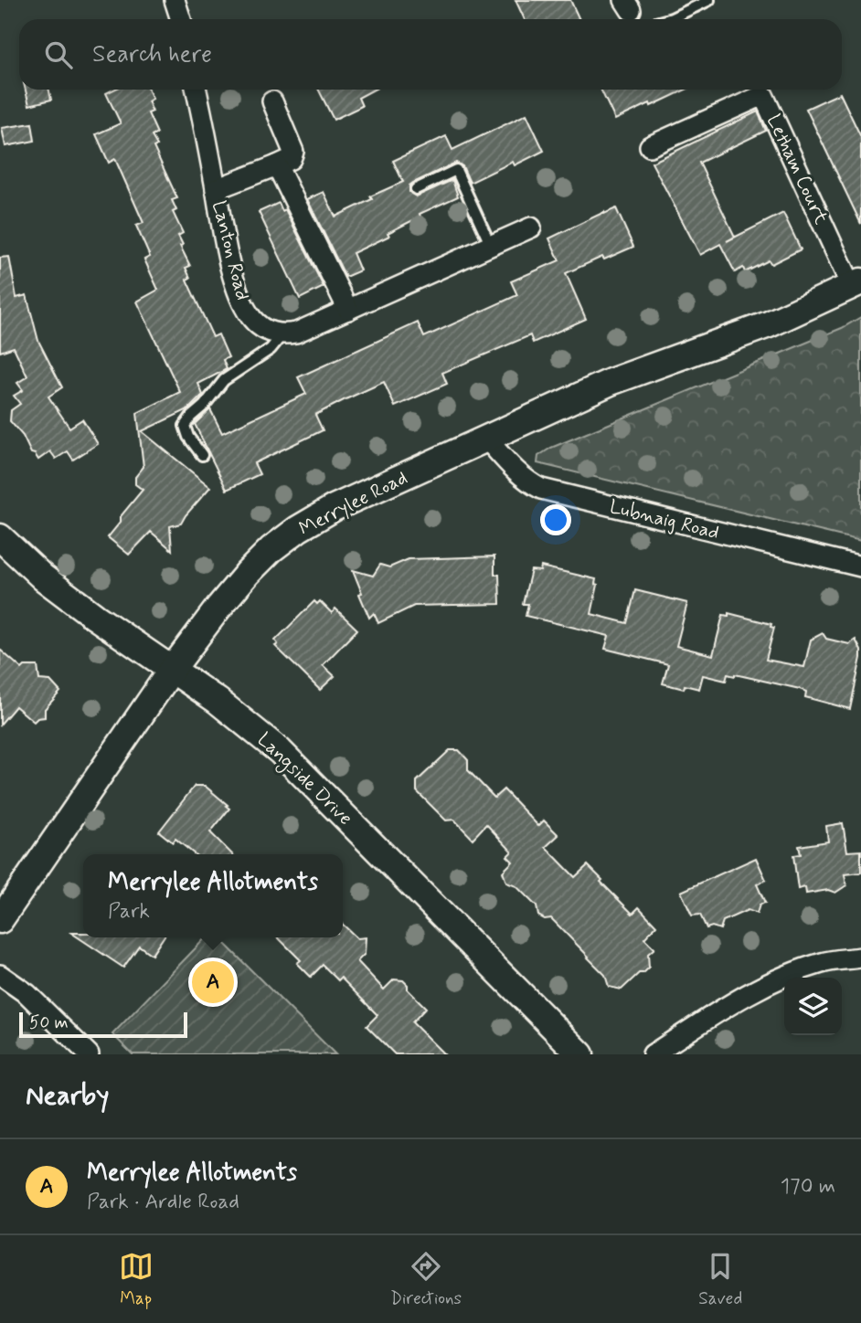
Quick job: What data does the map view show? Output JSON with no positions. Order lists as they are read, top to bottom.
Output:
{
  "streets": {
    "main road": ["Merrylee Road", "Langside Drive"],
    "street": ["Letham Court", "Lanton Road", "Lubnaig Road"]
  },
  "crossings": [
    ["Letham Court", "Merrylee Road"],
    ["Merrylee Road", "Lubnaig Road"],
    ["Merrylee Road", "Langside Drive"]
  ],
  "scale_bar": "50 m",
  "page": {
    "search": "Search here",
    "popup": ["Merrylee Allotments", "Park"],
    "pins": "A",
    "scale": "50 m",
    "heading": "Nearby",
    "list": [
      {
        "mark": "A",
        "name": "Merrylee Allotments",
        "note": "Park · Ardle Road",
        "value": "170 m"
      }
    ],
    "nav": ["Map", "Directions", "Saved"]
  }
}
